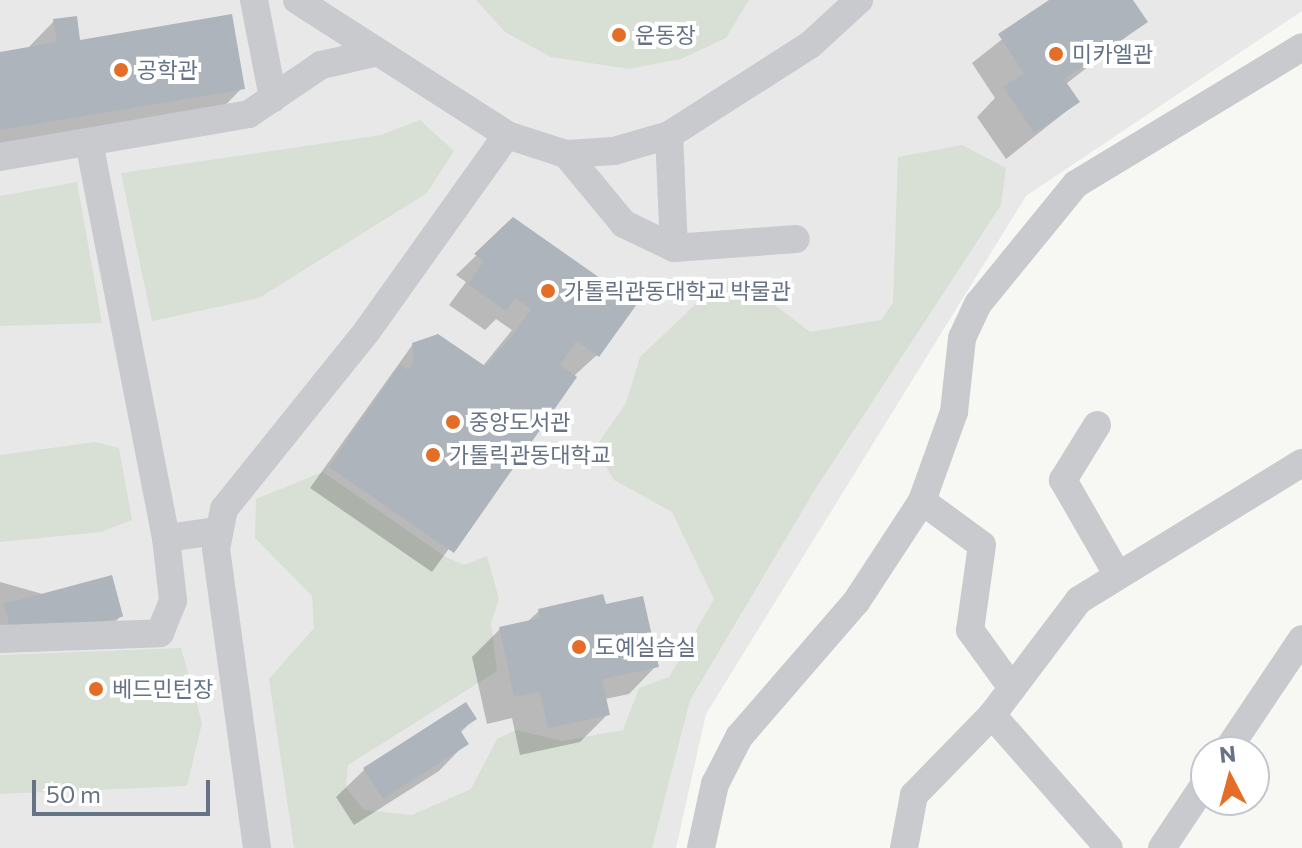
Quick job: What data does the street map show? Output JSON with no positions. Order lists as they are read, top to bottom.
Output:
{
  "places": [
    "운동장",
    "미카엘관",
    "공학관",
    "가톨릭관동대학교 박물관",
    "중앙도서관",
    "가톨릭관동대학교",
    "도예실습실",
    "베드민턴장"
  ],
  "scale_bar": "50 m",
  "north": "top"
}
